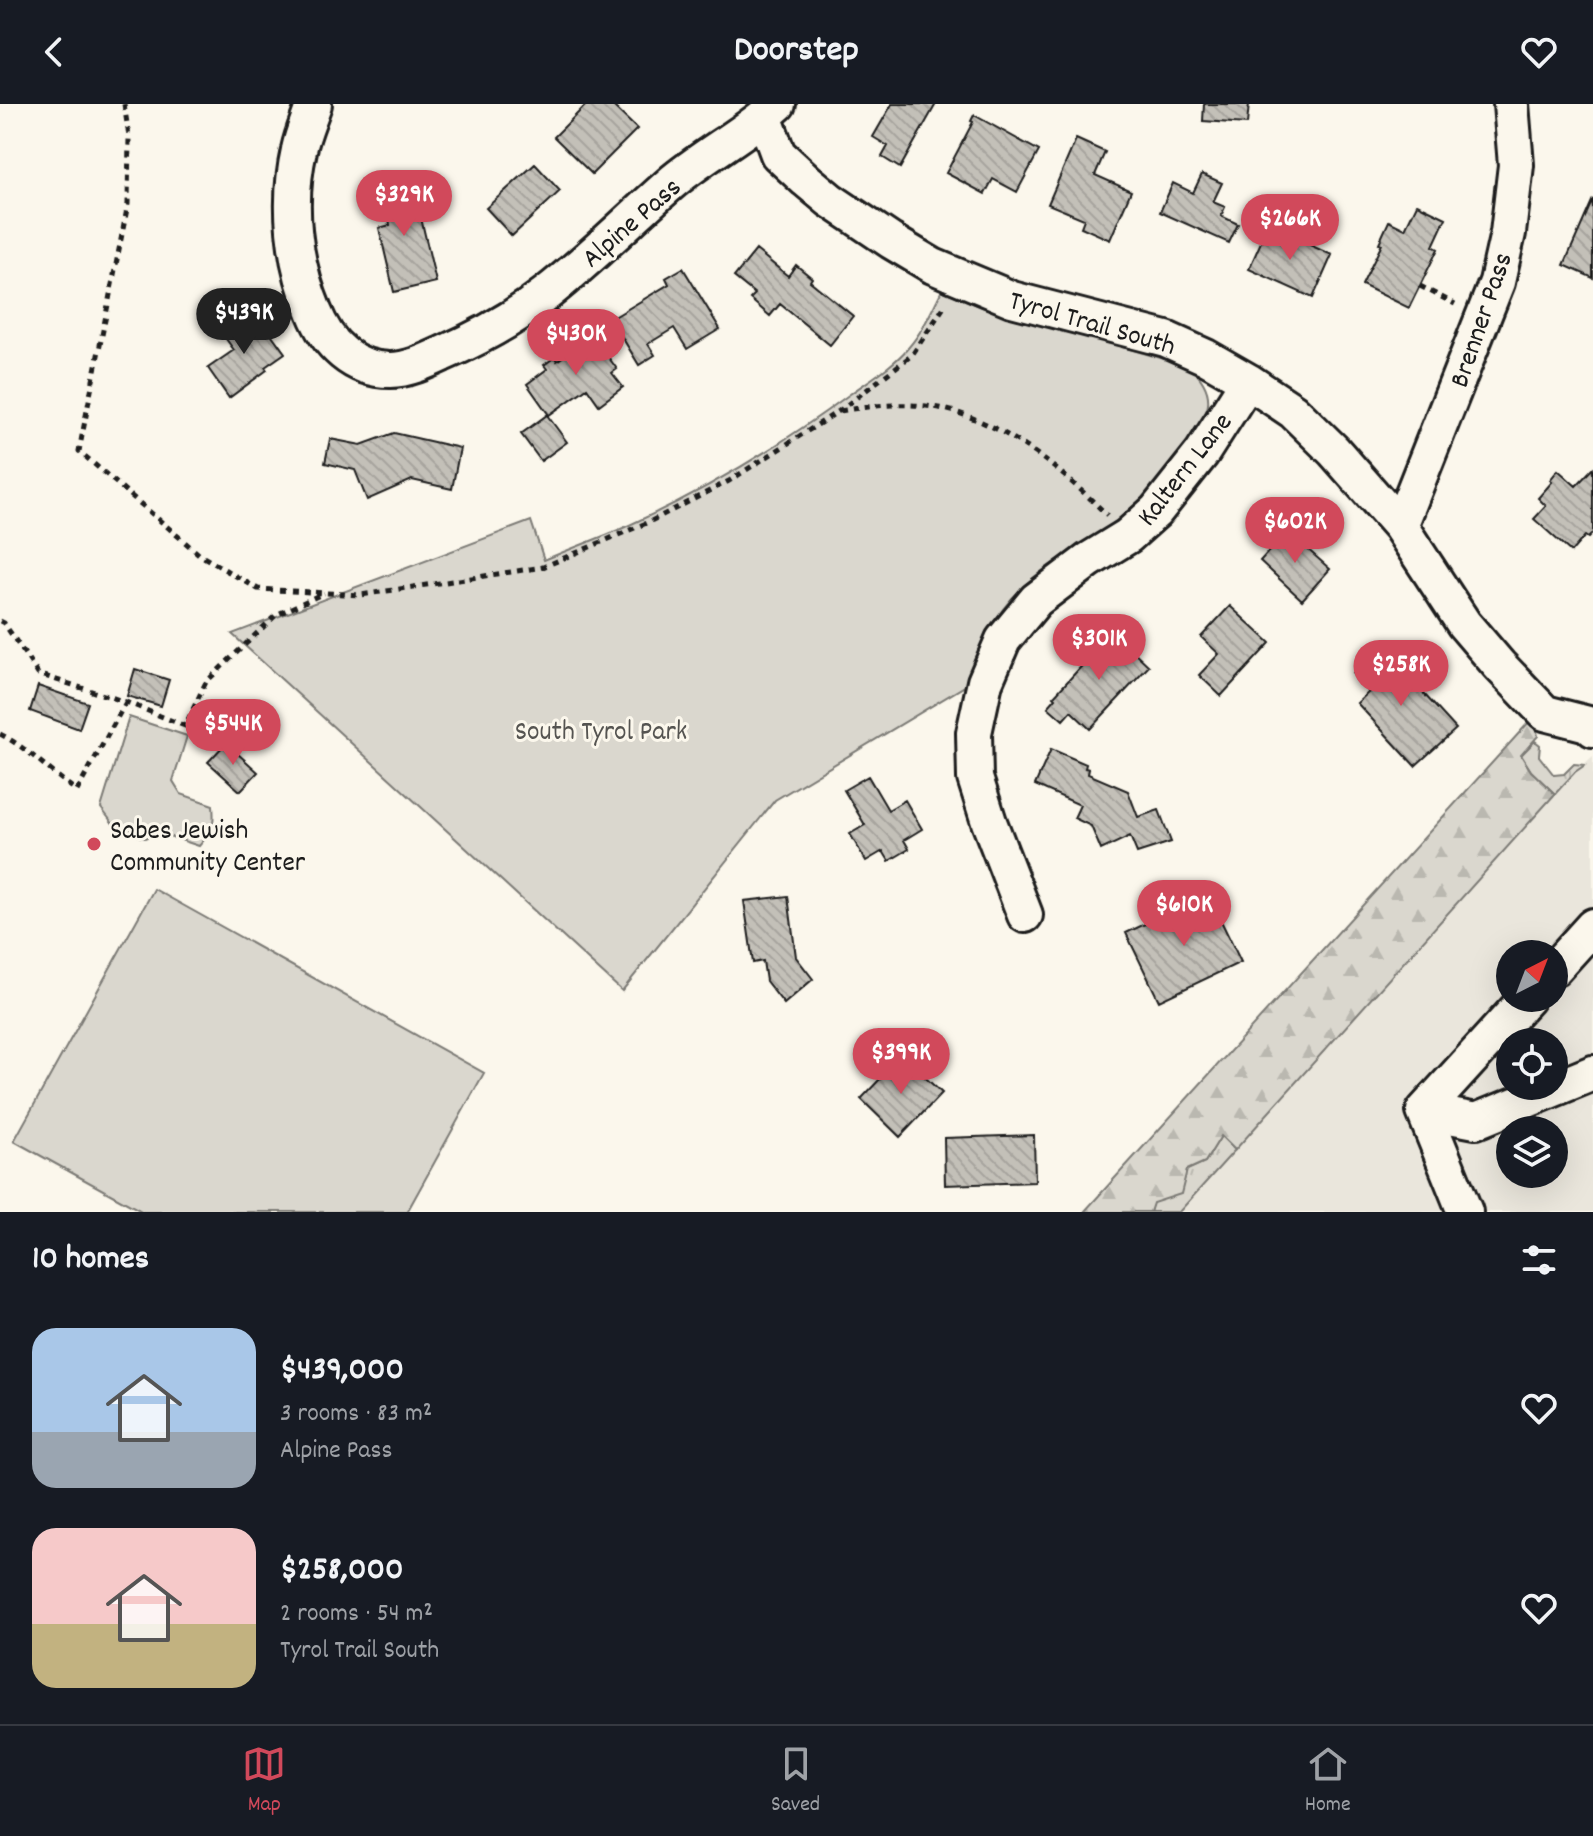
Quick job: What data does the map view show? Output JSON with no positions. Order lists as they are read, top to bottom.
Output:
{
  "streets": {
    "street": [
      "Alpine Pass",
      "Brenner Pass",
      "Tyrol Trail South",
      "Kaltern Lane"
    ]
  },
  "crossings": [
    ["Alpine Pass", "Tyrol Trail South"],
    ["Brenner Pass", "Tyrol Trail South"],
    ["Tyrol Trail South", "Kaltern Lane"]
  ],
  "parks": ["South Tyrol Park"],
  "places": ["Sabes Jewish Community Center"],
  "north": "top right",
  "page": {
    "header": "Doorstep",
    "price": [
      "$329K",
      "$266K",
      "$439K",
      "$430K",
      "$602K",
      "$301K",
      "$258K",
      "$544K",
      "$610K",
      "$399K"
    ],
    "heading": "10 homes",
    "list": [
      {
        "name": "$439,000",
        "note": "3 rooms · 83 m² · Alpine Pass"
      },
      {
        "name": "$258,000",
        "note": "2 rooms · 54 m² · Tyrol Trail South"
      }
    ],
    "tabs": ["Map", "Saved", "Home"]
  }
}
